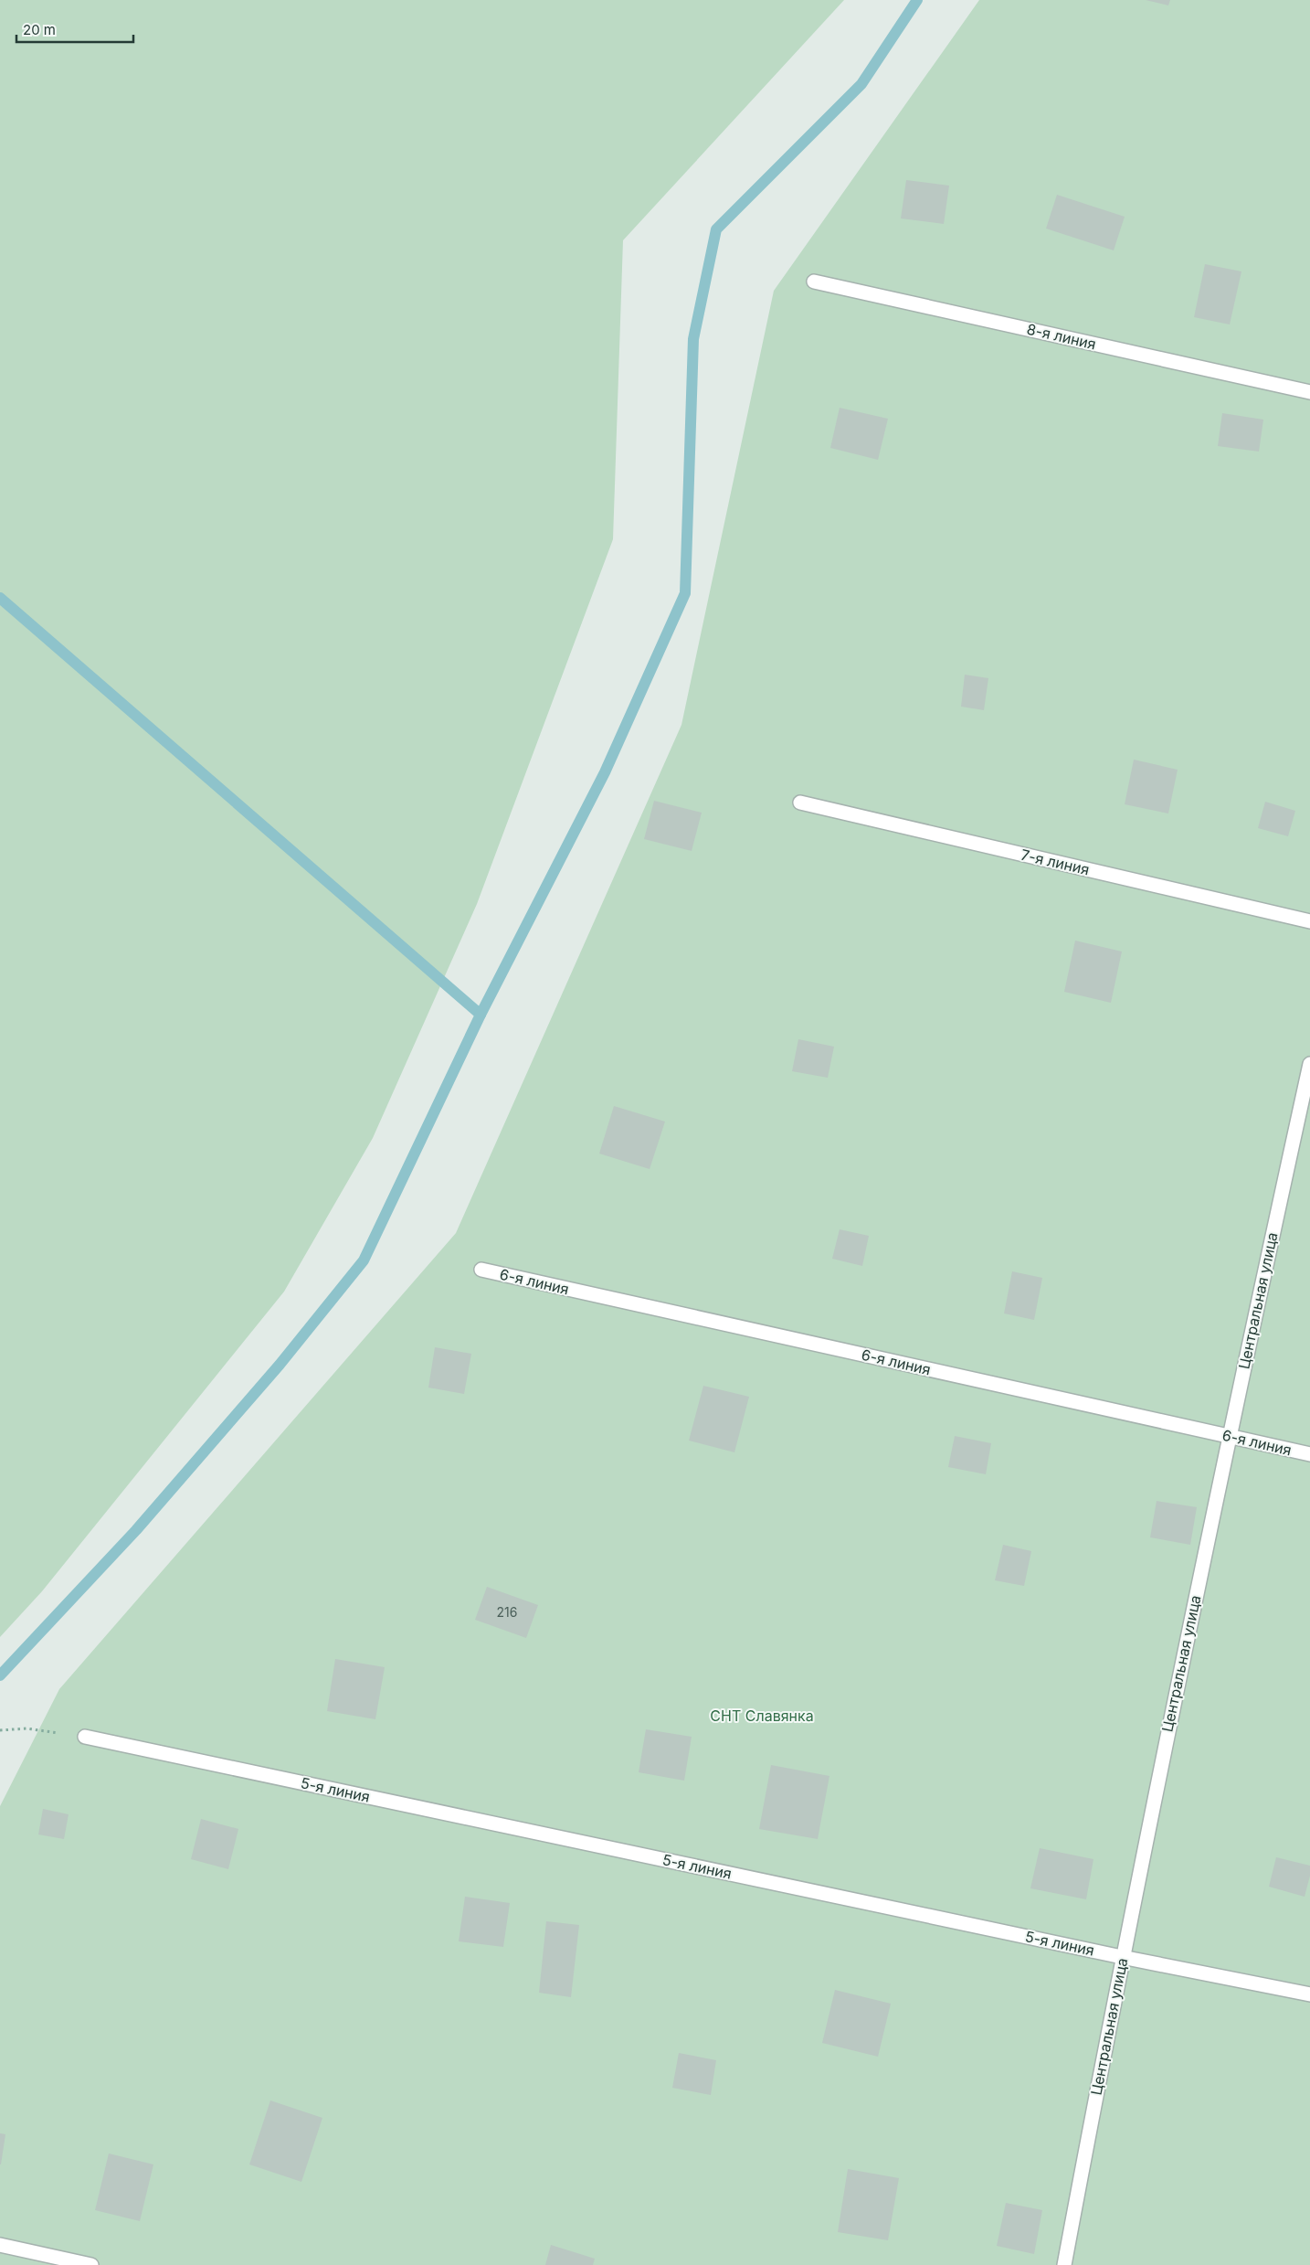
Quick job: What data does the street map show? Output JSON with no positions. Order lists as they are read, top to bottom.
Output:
{
  "streets": {
    "street": [
      "8-я линия",
      "7-я линия",
      "6-я линия",
      "Центральная улица",
      "5-я линия"
    ]
  },
  "crossings": [
    ["6-я линия", "Центральная улица"],
    ["Центральная улица", "5-я линия"]
  ],
  "parks": ["СНТ Славянка"],
  "house_numbers": ["216"],
  "scale_bar": "20 m"
}
